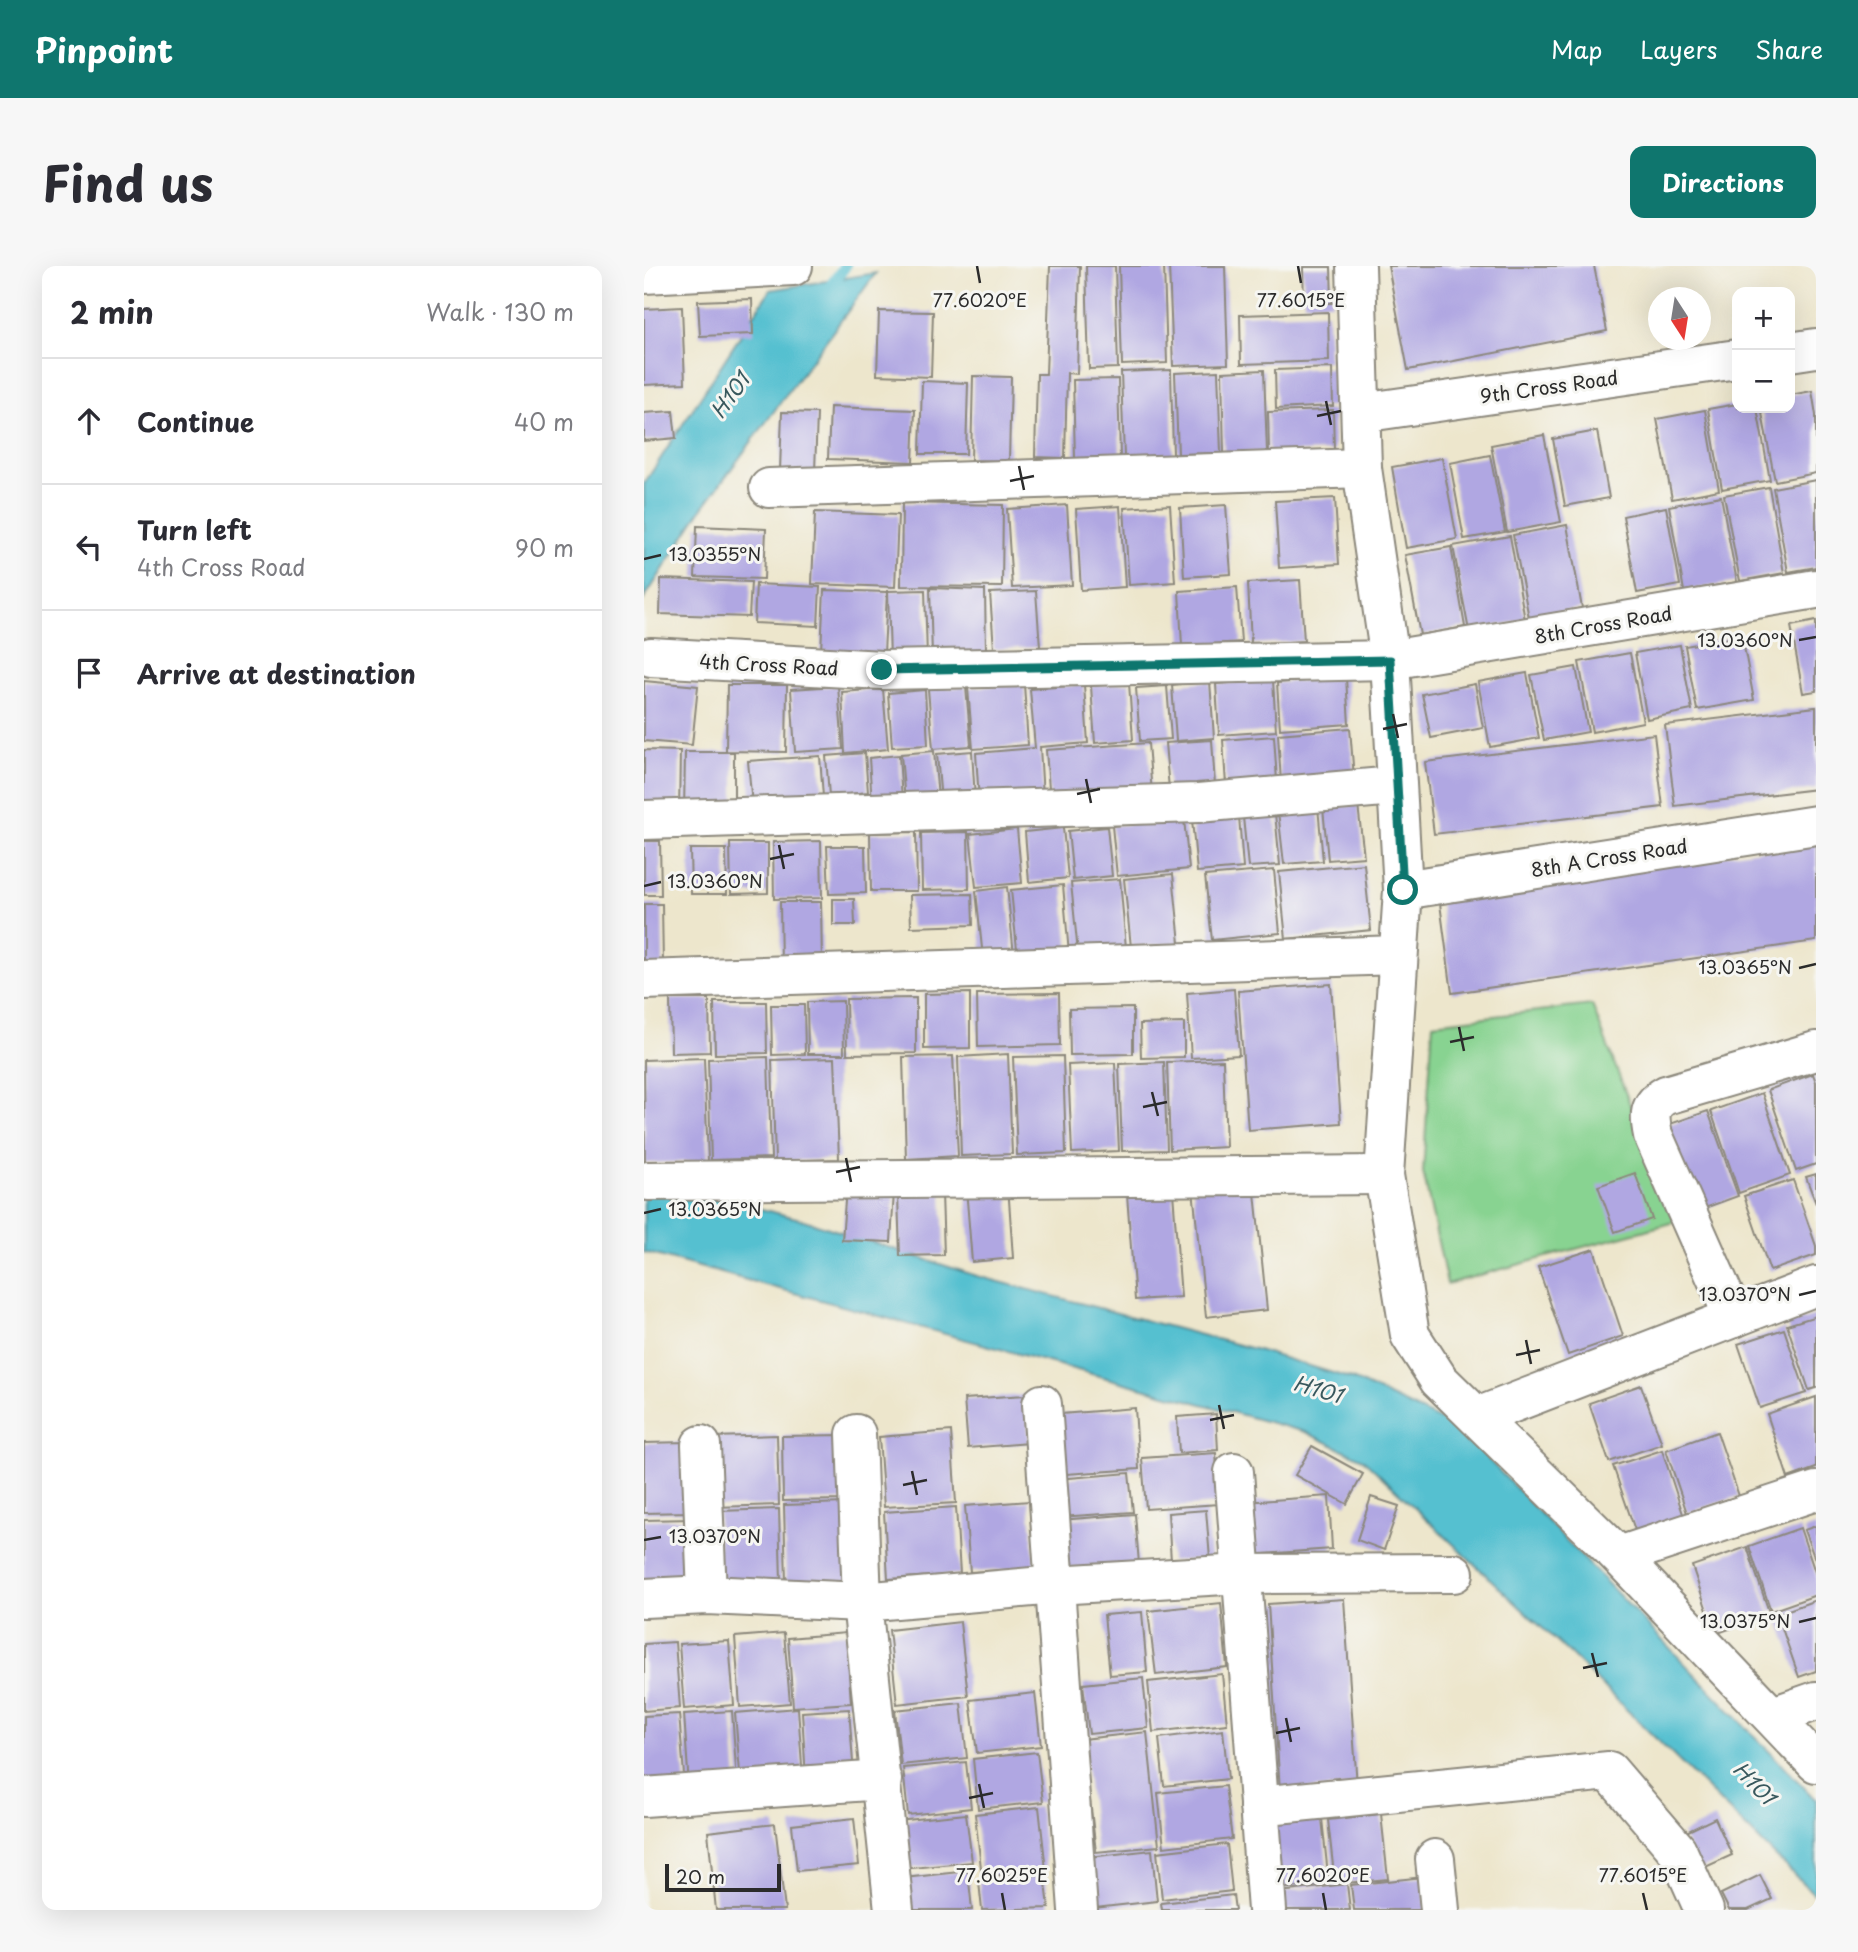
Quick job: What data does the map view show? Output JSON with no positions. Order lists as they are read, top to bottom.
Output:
{
  "streets": {
    "street": [
      "9th Cross Road",
      "8th Cross Road",
      "4th Cross Road",
      "8th A Cross Road"
    ]
  },
  "crossings": [
    ["8th Cross Road", "4th Cross Road"]
  ],
  "water": ["H101"],
  "scale_bar": "20 m",
  "north": "bottom",
  "page": {
    "header": "Pinpoint",
    "nav": ["Map", "Layers", "Share"],
    "title": "Find us",
    "buttons": "Directions",
    "heading": ["2 min", "Walk · 130 m"],
    "map_buttons": ["+", "−"],
    "list": [
      ["Continue", "40 m"],
      ["Turn left", "4th Cross Road", "90 m"],
      "Arrive at destination"
    ],
    "scale": "20 m"
  },
  "coordinates": [
    "77.6020°E",
    "77.6015°E",
    "13.0355°N",
    "13.0360°N",
    "13.0365°N",
    "13.0370°N",
    "13.0375°N",
    "77.6025°E"
  ]
}
